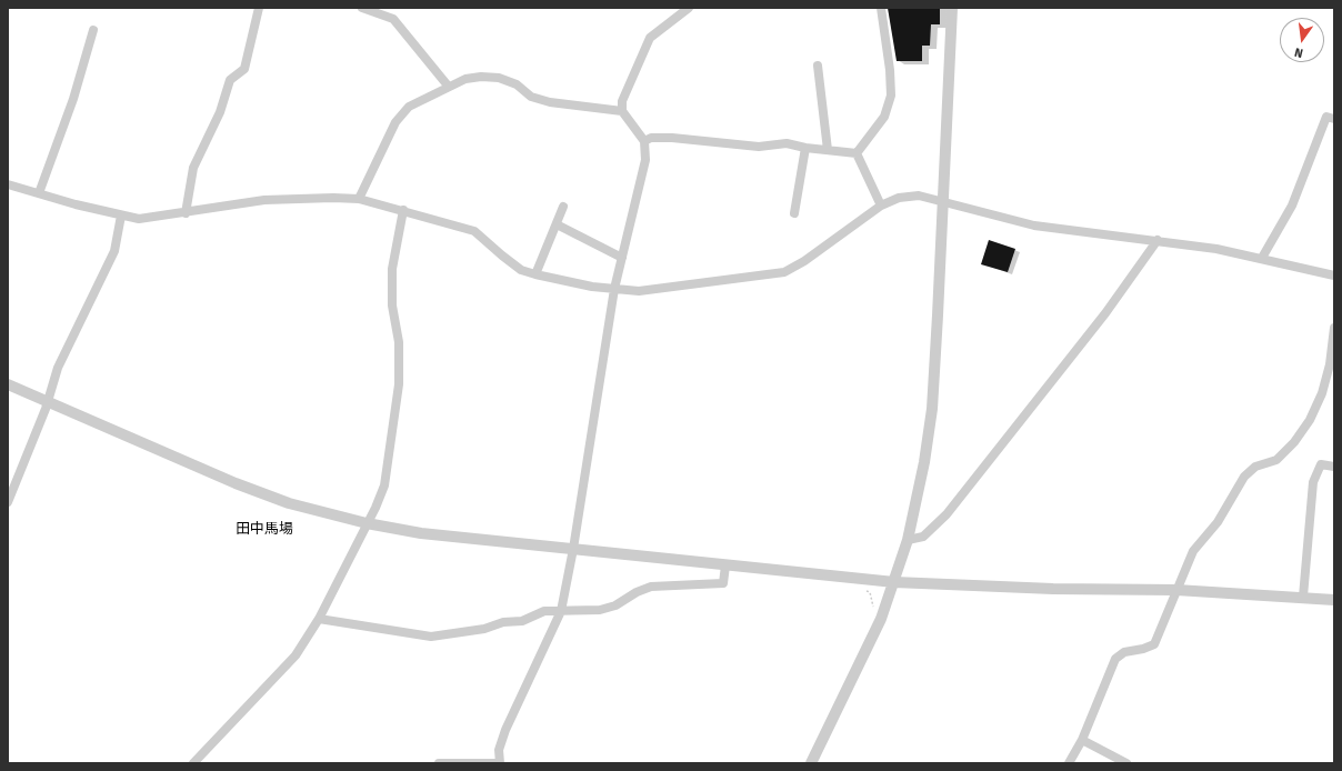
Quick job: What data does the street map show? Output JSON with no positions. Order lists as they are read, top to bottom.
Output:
{
  "districts": ["田中馬場"],
  "north": "bottom"
}
